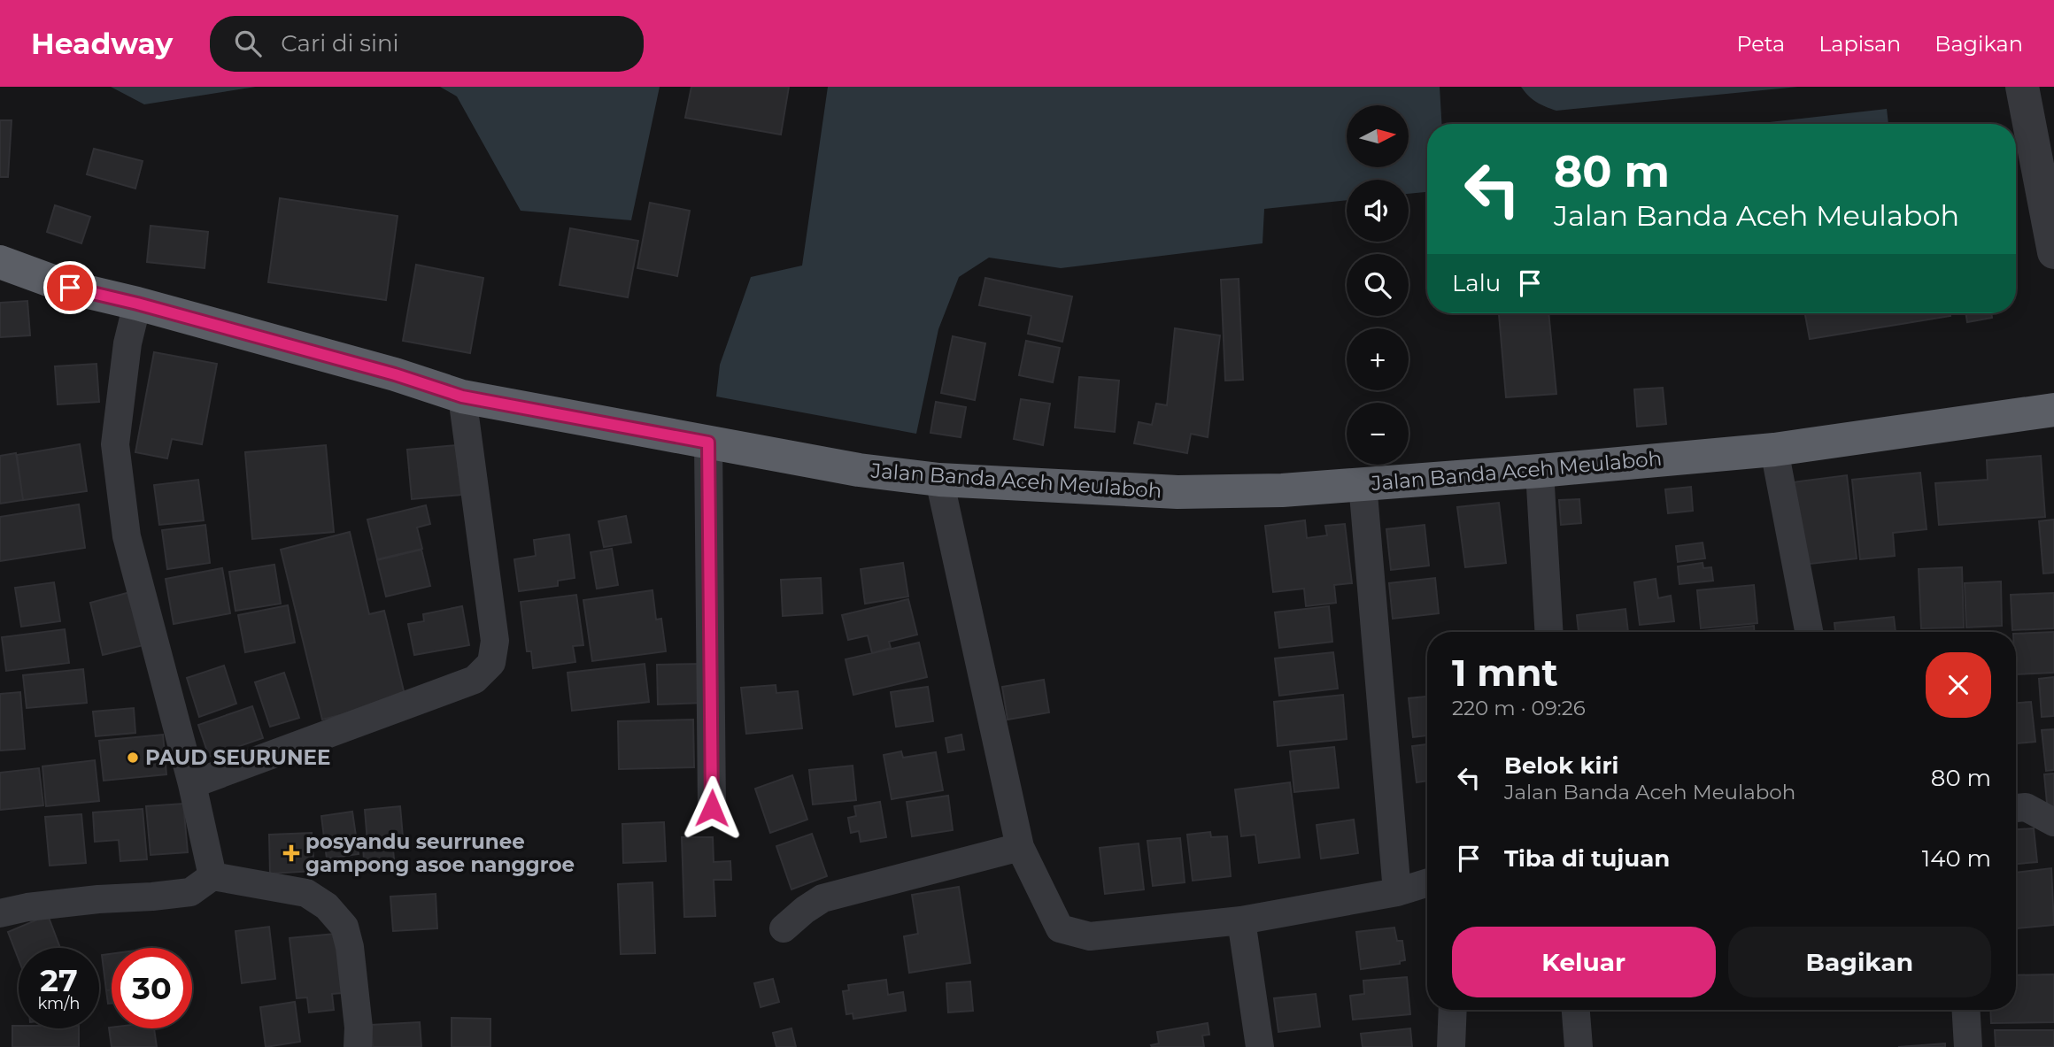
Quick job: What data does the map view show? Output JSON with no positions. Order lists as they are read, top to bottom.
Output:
{
  "streets": {
    "highway": ["Jalan Banda Aceh Meulaboh"]
  },
  "places": {
    "other": ["PAUD SEURUNEE"],
    "health": ["posyandu seurrunee gampong asoe nanggroe"]
  },
  "north": "right",
  "page": {
    "header": "Headway",
    "search": "Cari di sini",
    "nav": ["Peta", "Lapisan", "Bagikan"],
    "map_buttons": ["+", "−"],
    "turn": ["80 m", "Jalan Banda Aceh Meulaboh"],
    "then": "Lalu",
    "heading": ["1 mnt", "220 m · 09:26"],
    "list": [
      {
        "name": "Belok kiri",
        "note": "Jalan Banda Aceh Meulaboh",
        "value": "80 m"
      },
      {
        "name": "Tiba di tujuan",
        "value": "140 m"
      }
    ],
    "buttons": ["Keluar", "Bagikan"],
    "speed": "27 km/h",
    "limit": "30"
  }
}
